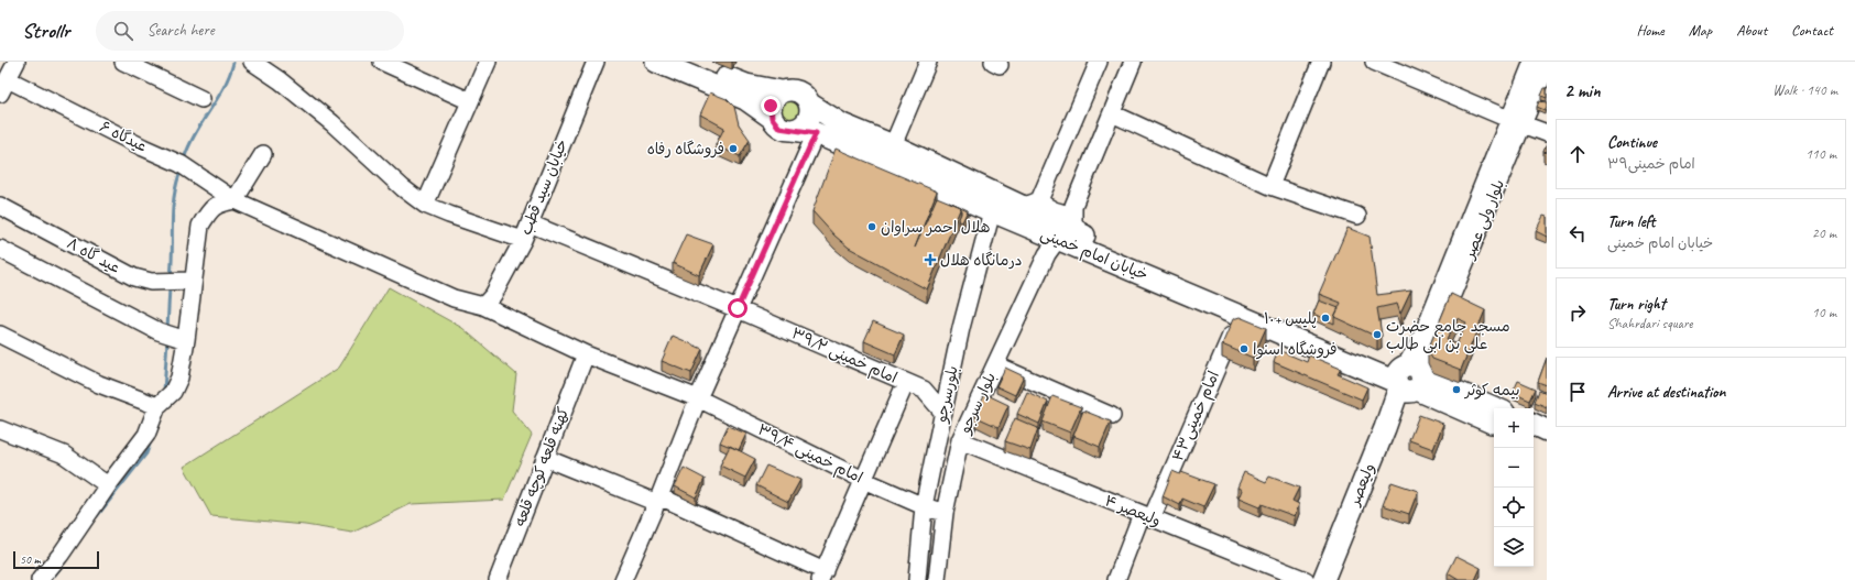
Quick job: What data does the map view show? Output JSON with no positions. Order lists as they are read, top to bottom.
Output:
{
  "streets": {
    "main road": ["خیابان امام خمینی", "ولیعصر"],
    "street": [
      "عیدگاه ۶",
      "خیابان سید قطب",
      "بلوار ولی عصر",
      "عید گاه ۸",
      "امام خمینی ۳۹/۲",
      "بلورسرجو",
      "بلوار سرجو",
      "امام خمینی۴۳",
      "امام خمینی ۳۹/۴",
      "کهنه قلعه کوچه قلعه",
      "ولیعصر ۴"
    ]
  },
  "crossings": [
    ["عیدگاه ۶", "خیابان سید قطب"],
    ["عیدگاه ۶", "امام خمینی ۳۹/۴"],
    ["خیابان سید قطب", "امام خمینی ۳۹/۲"],
    ["خیابان سید قطب", "امام خمینی ۳۹/۴"],
    ["بلوار ولی عصر", "خیابان امام خمینی"],
    ["بلوار ولی عصر", "ولیعصر"],
    ["خیابان امام خمینی", "بلورسرجو"],
    ["خیابان امام خمینی", "بلوار سرجو"],
    ["خیابان امام خمینی", "امام خمینی۴۳"],
    ["خیابان امام خمینی", "ولیعصر"],
    ["امام خمینی ۳۹/۲", "بلورسرجو"],
    ["بلورسرجو", "امام خمینی ۳۹/۴"],
    ["بلوار سرجو", "امام خمینی ۳۹/۴"],
    ["بلوار سرجو", "ولیعصر ۴"],
    ["امام خمینی۴۳", "ولیعصر ۴"],
    ["امام خمینی ۳۹/۴", "کهنه قلعه کوچه قلعه"]
  ],
  "places": {
    "other": [
      "فروشگاه رفاه",
      "هلال احمر سراوان",
      "پلیس +۱۰",
      "مسجد جامع حضرت علی بن ابی طالب",
      "فروشگاه اسنوا",
      "بیمه کوثر"
    ],
    "health": ["درمانگاه هلال"]
  },
  "scale_bar": "50 m",
  "page": {
    "header": "Strollr",
    "search": "Search here",
    "nav": [
      "Home",
      "Map",
      "About",
      "Contact"
    ],
    "heading": ["2 min", "Walk · 140 m"],
    "list": [
      ["Continue", "امام خمینی۳۹", "110 m"],
      ["Turn left", "خیابان امام خمینی", "20 m"],
      ["Turn right", "Shahrdari square", "10 m"],
      "Arrive at destination"
    ],
    "map_buttons": ["+", "−"],
    "scale": "50 m"
  }
}
